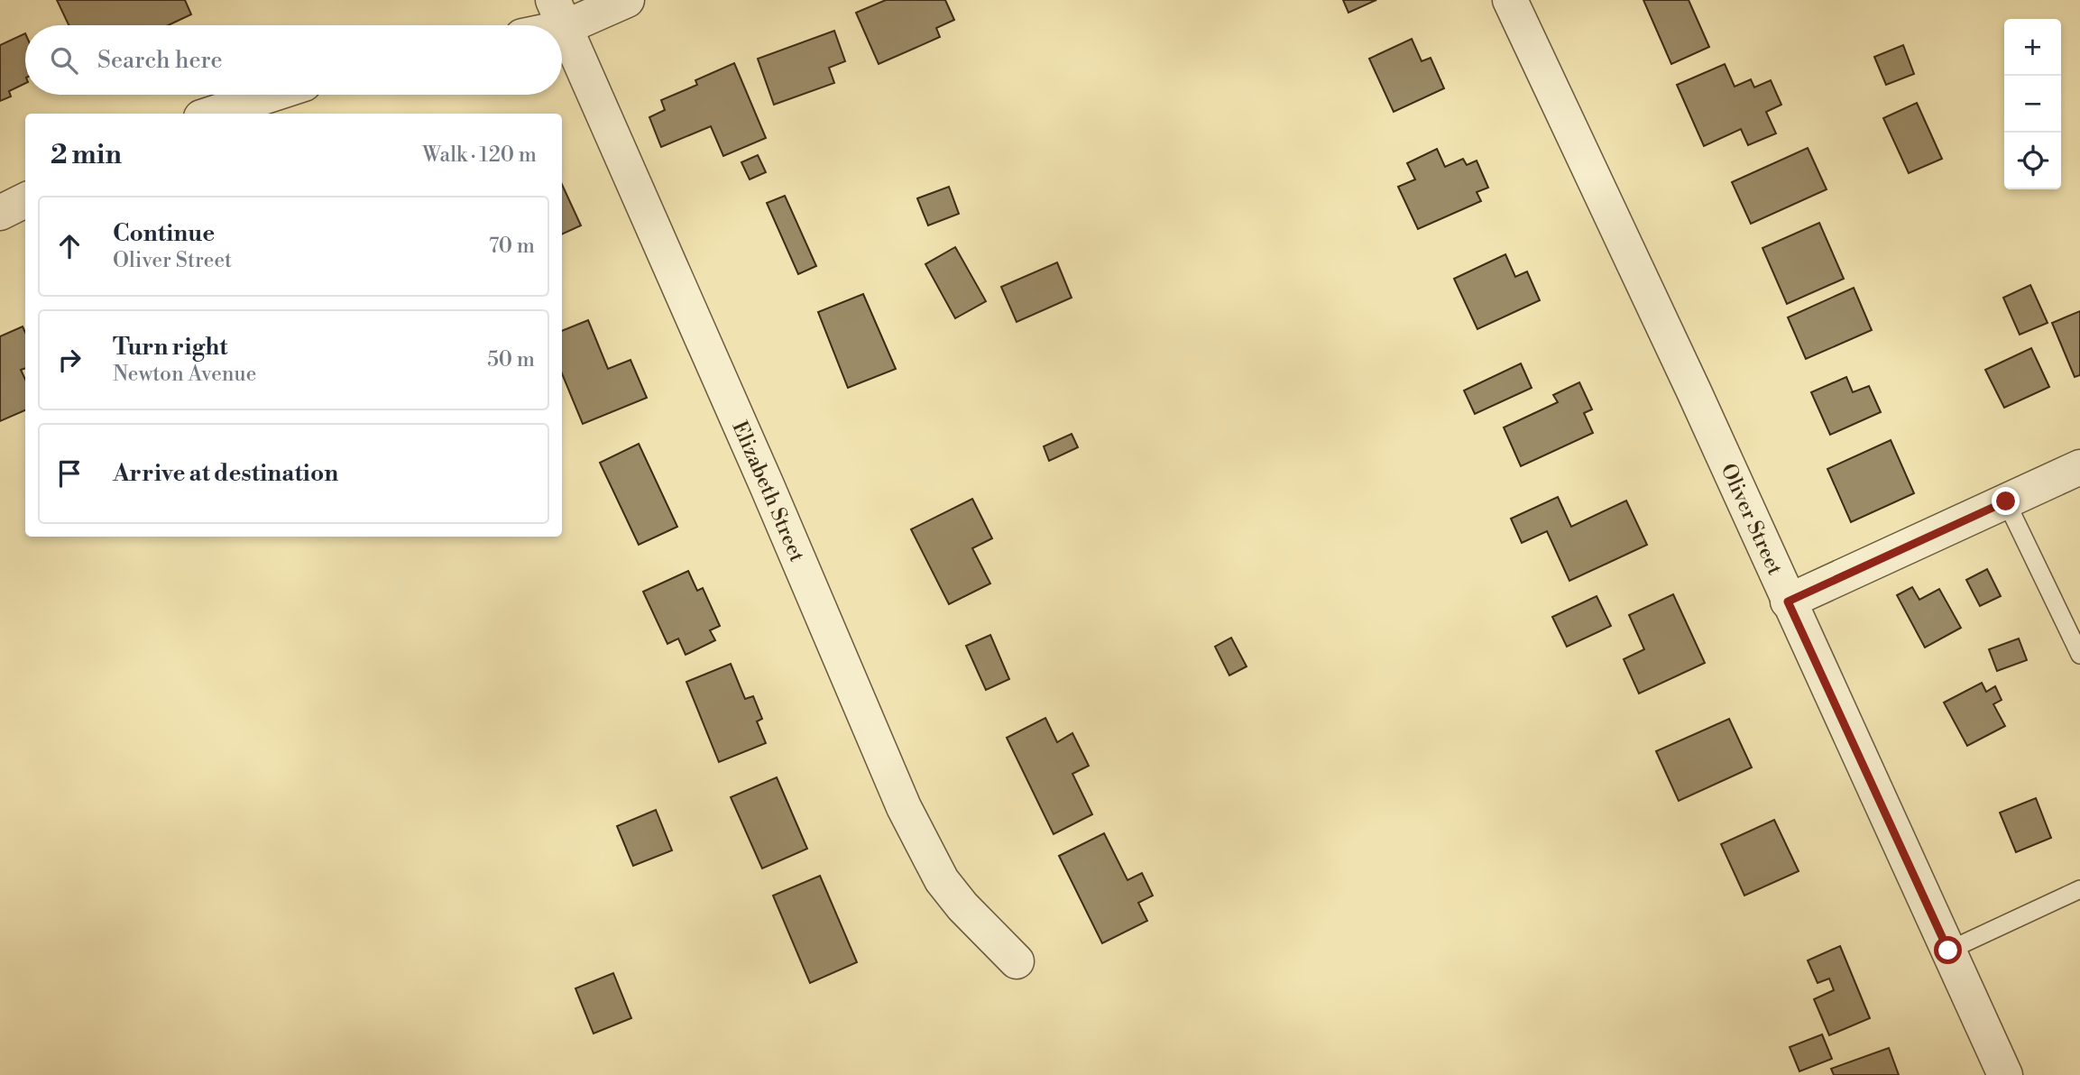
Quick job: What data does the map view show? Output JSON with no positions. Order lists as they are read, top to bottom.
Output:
{
  "streets": {
    "street": ["Elizabeth Street", "Oliver Street"]
  },
  "page": {
    "map_buttons": ["+", "−"],
    "search": "Search here",
    "heading": ["2 min", "Walk · 120 m"],
    "list": [
      ["Continue", "Oliver Street", "70 m"],
      ["Turn right", "Newton Avenue", "50 m"],
      "Arrive at destination"
    ]
  }
}
